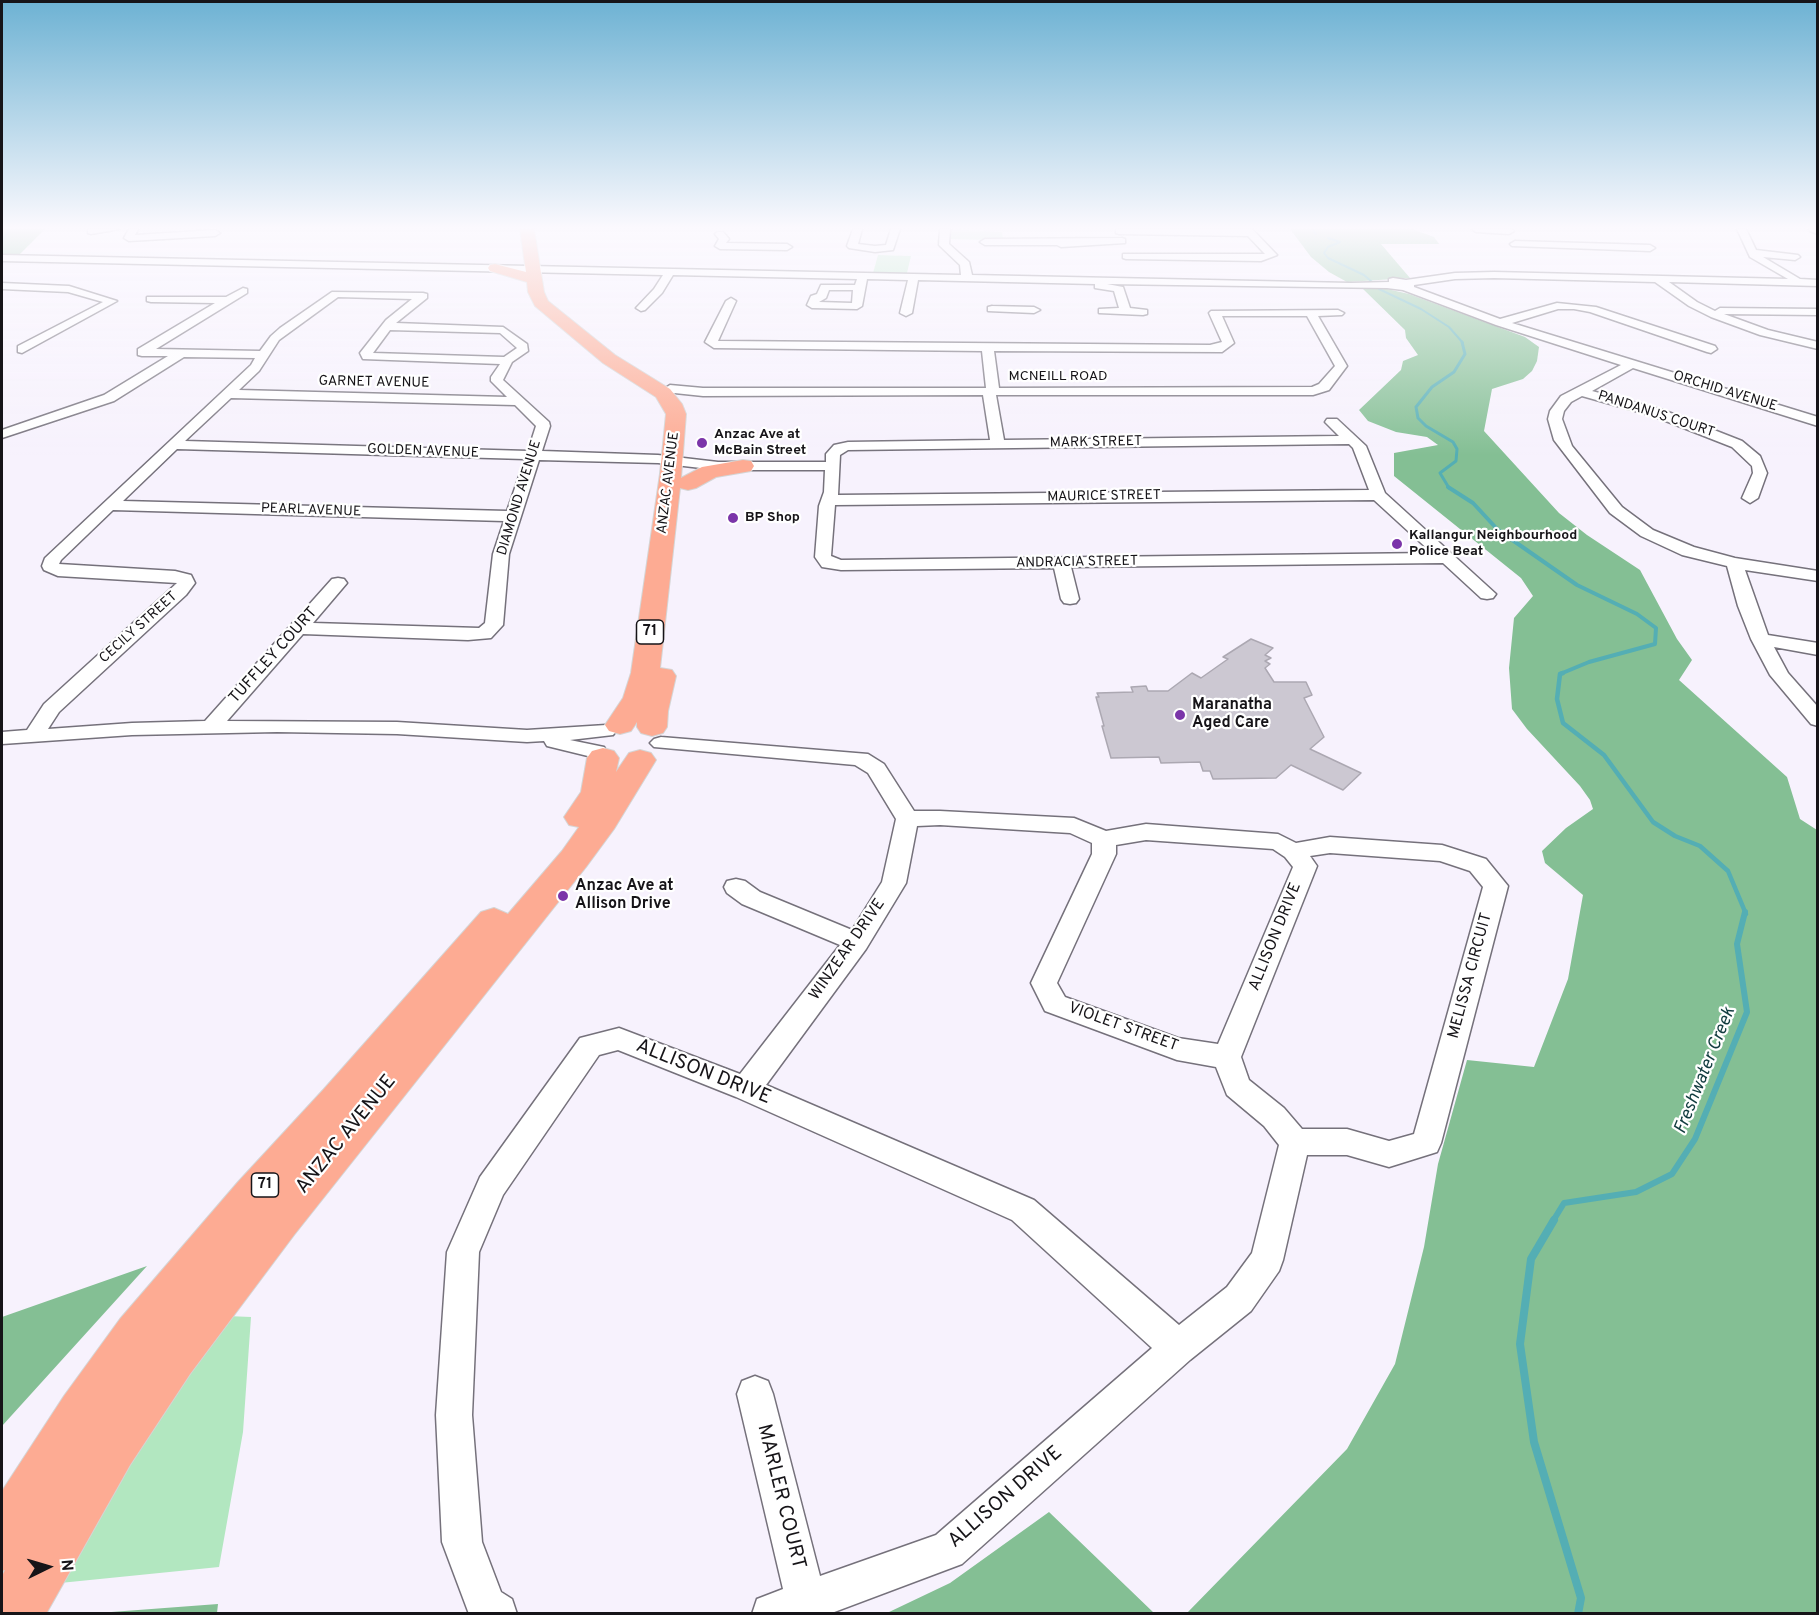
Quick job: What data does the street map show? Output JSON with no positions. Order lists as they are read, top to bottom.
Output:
{
  "streets": {
    "highway": ["ANZAC AVENUE", "71"],
    "street": [
      "MCNEILL ROAD",
      "GARNET AVENUE",
      "ORCHID AVENUE",
      "PANDANUS COURT",
      "MARK STREET",
      "GOLDEN AVENUE",
      "MAURICE STREET",
      "DIAMOND AVENUE",
      "PEARL AVENUE",
      "ANDRACIA STREET",
      "CECILY STREET",
      "TUFFLEY COURT",
      "ALLISON DRIVE",
      "WINZEAR DRIVE",
      "MELISSA CIRCUIT",
      "VIOLET STREET",
      "MARLER COURT"
    ]
  },
  "crossings": [
    ["MCNEILL ROAD", "ANZAC AVENUE"],
    ["GARNET AVENUE", "DIAMOND AVENUE"],
    ["GARNET AVENUE", "CECILY STREET"],
    ["MARK STREET", "ANDRACIA STREET"],
    ["GOLDEN AVENUE", "ANZAC AVENUE"],
    ["GOLDEN AVENUE", "DIAMOND AVENUE"],
    ["GOLDEN AVENUE", "CECILY STREET"],
    ["MAURICE STREET", "ANDRACIA STREET"],
    ["DIAMOND AVENUE", "PEARL AVENUE"],
    ["DIAMOND AVENUE", "TUFFLEY COURT"],
    ["PEARL AVENUE", "CECILY STREET"],
    ["ALLISON DRIVE", "WINZEAR DRIVE"],
    ["ALLISON DRIVE", "MELISSA CIRCUIT"],
    ["ALLISON DRIVE", "VIOLET STREET"],
    ["ALLISON DRIVE", "MARLER COURT"]
  ],
  "water": ["Freshwater Creek"],
  "places": [
    "Anzac Ave at McBain Street",
    "BP Shop",
    "Kallangur Neighbourhood Police Beat",
    "Maranatha Aged Care",
    "Anzac Ave at Allison Drive"
  ],
  "north": "right"
}
